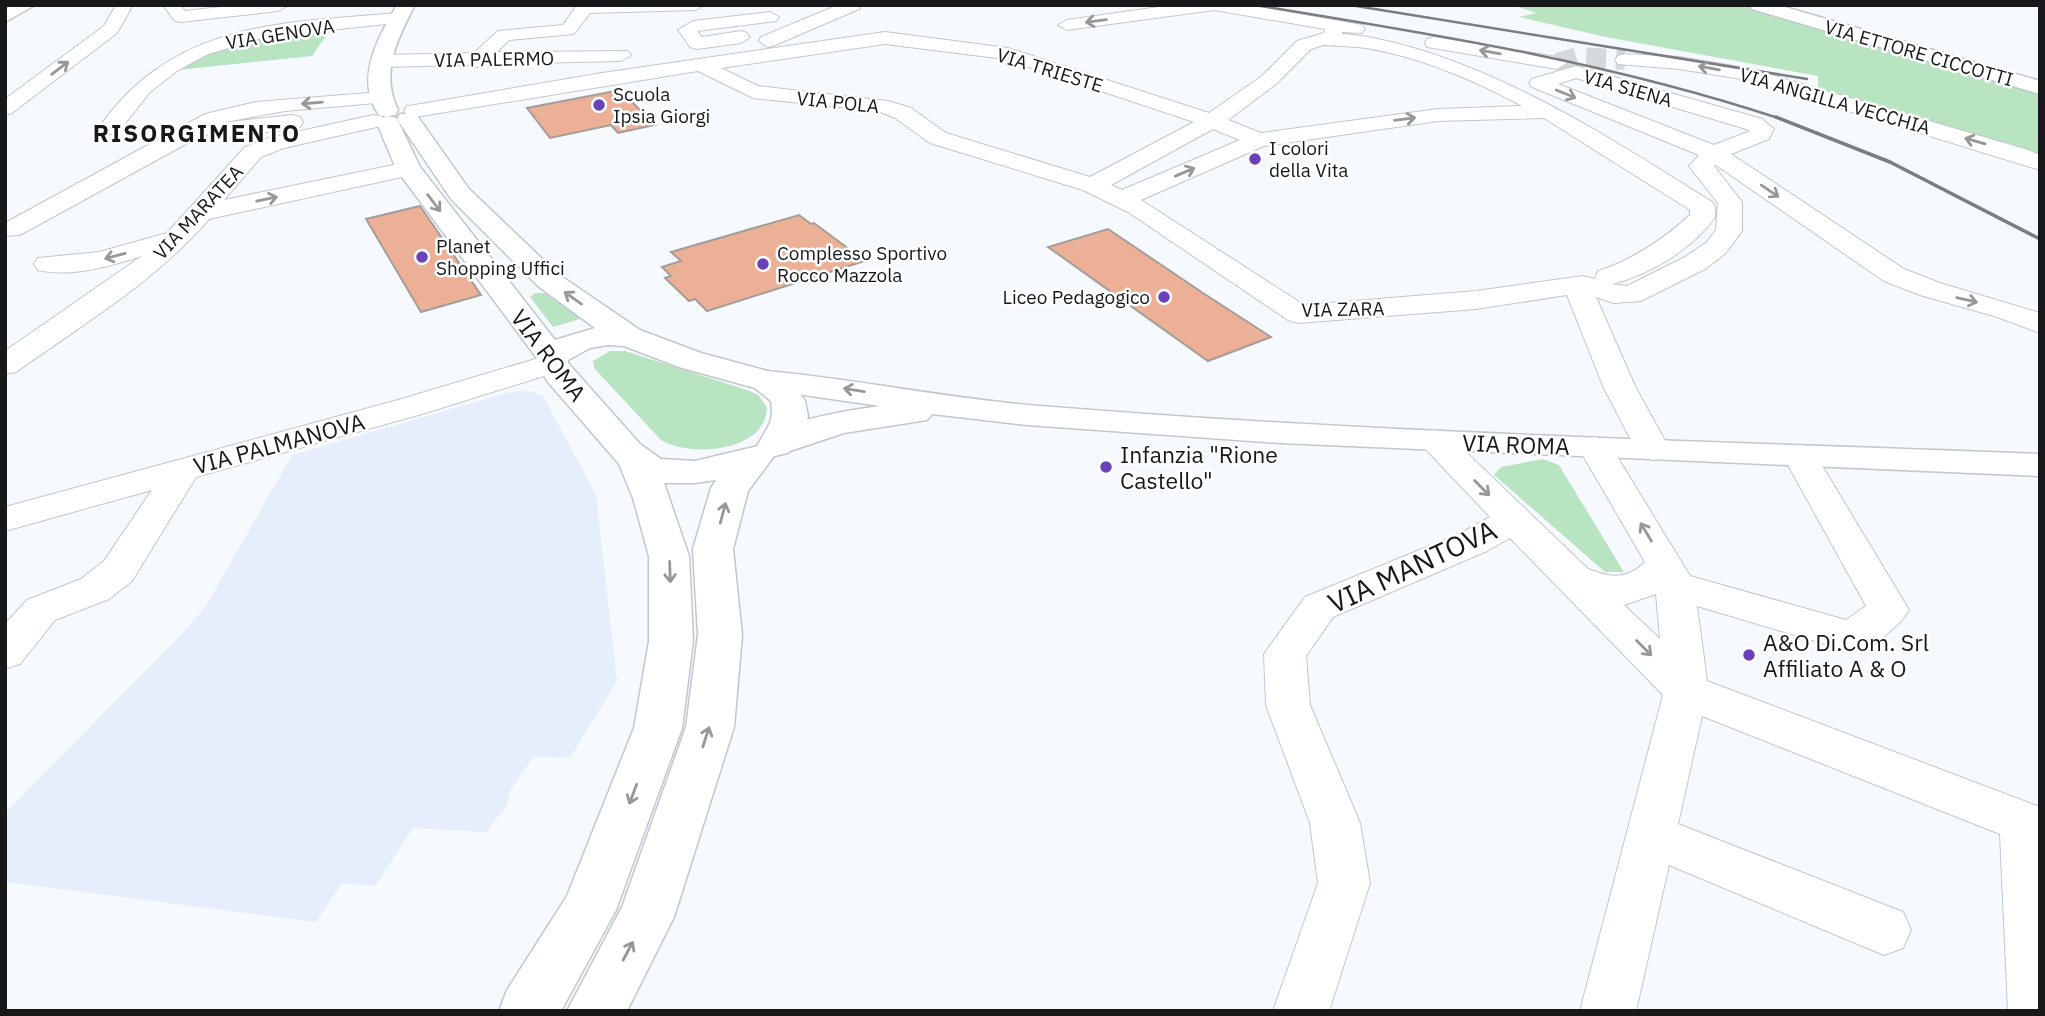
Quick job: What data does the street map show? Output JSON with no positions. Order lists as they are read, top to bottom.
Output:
{
  "streets": {
    "main road": ["VIA ETTORE CICCOTTI", "VIA ROMA"],
    "street": [
      "VIA GENOVA",
      "VIA PALERMO",
      "VIA TRIESTE",
      "VIA SIENA",
      "VIA ANGILLA VECCHIA",
      "VIA POLA",
      "VIA MARATEA",
      "VIA ZARA",
      "VIA PALMANOVA",
      "VIA MANTOVA"
    ]
  },
  "crossings": [
    ["VIA POLA", "VIA ZARA"],
    ["VIA MARATEA", "VIA ROMA"],
    ["VIA ROMA", "VIA PALMANOVA"],
    ["VIA ROMA", "VIA MANTOVA"]
  ],
  "one_way": ["VIA SIENA", "VIA ANGILLA VECCHIA"],
  "districts": ["RISORGIMENTO"],
  "places": [
    "Scuola Ipsia Giorgi",
    "I colori della Vita",
    "Planet Shopping Uffici",
    "Complesso Sportivo Rocco Mazzola",
    "Liceo Pedagogico",
    "Infanzia \"Rione Castello\"",
    "A&O Di.Com. Srl Affiliato A & O"
  ]
}
